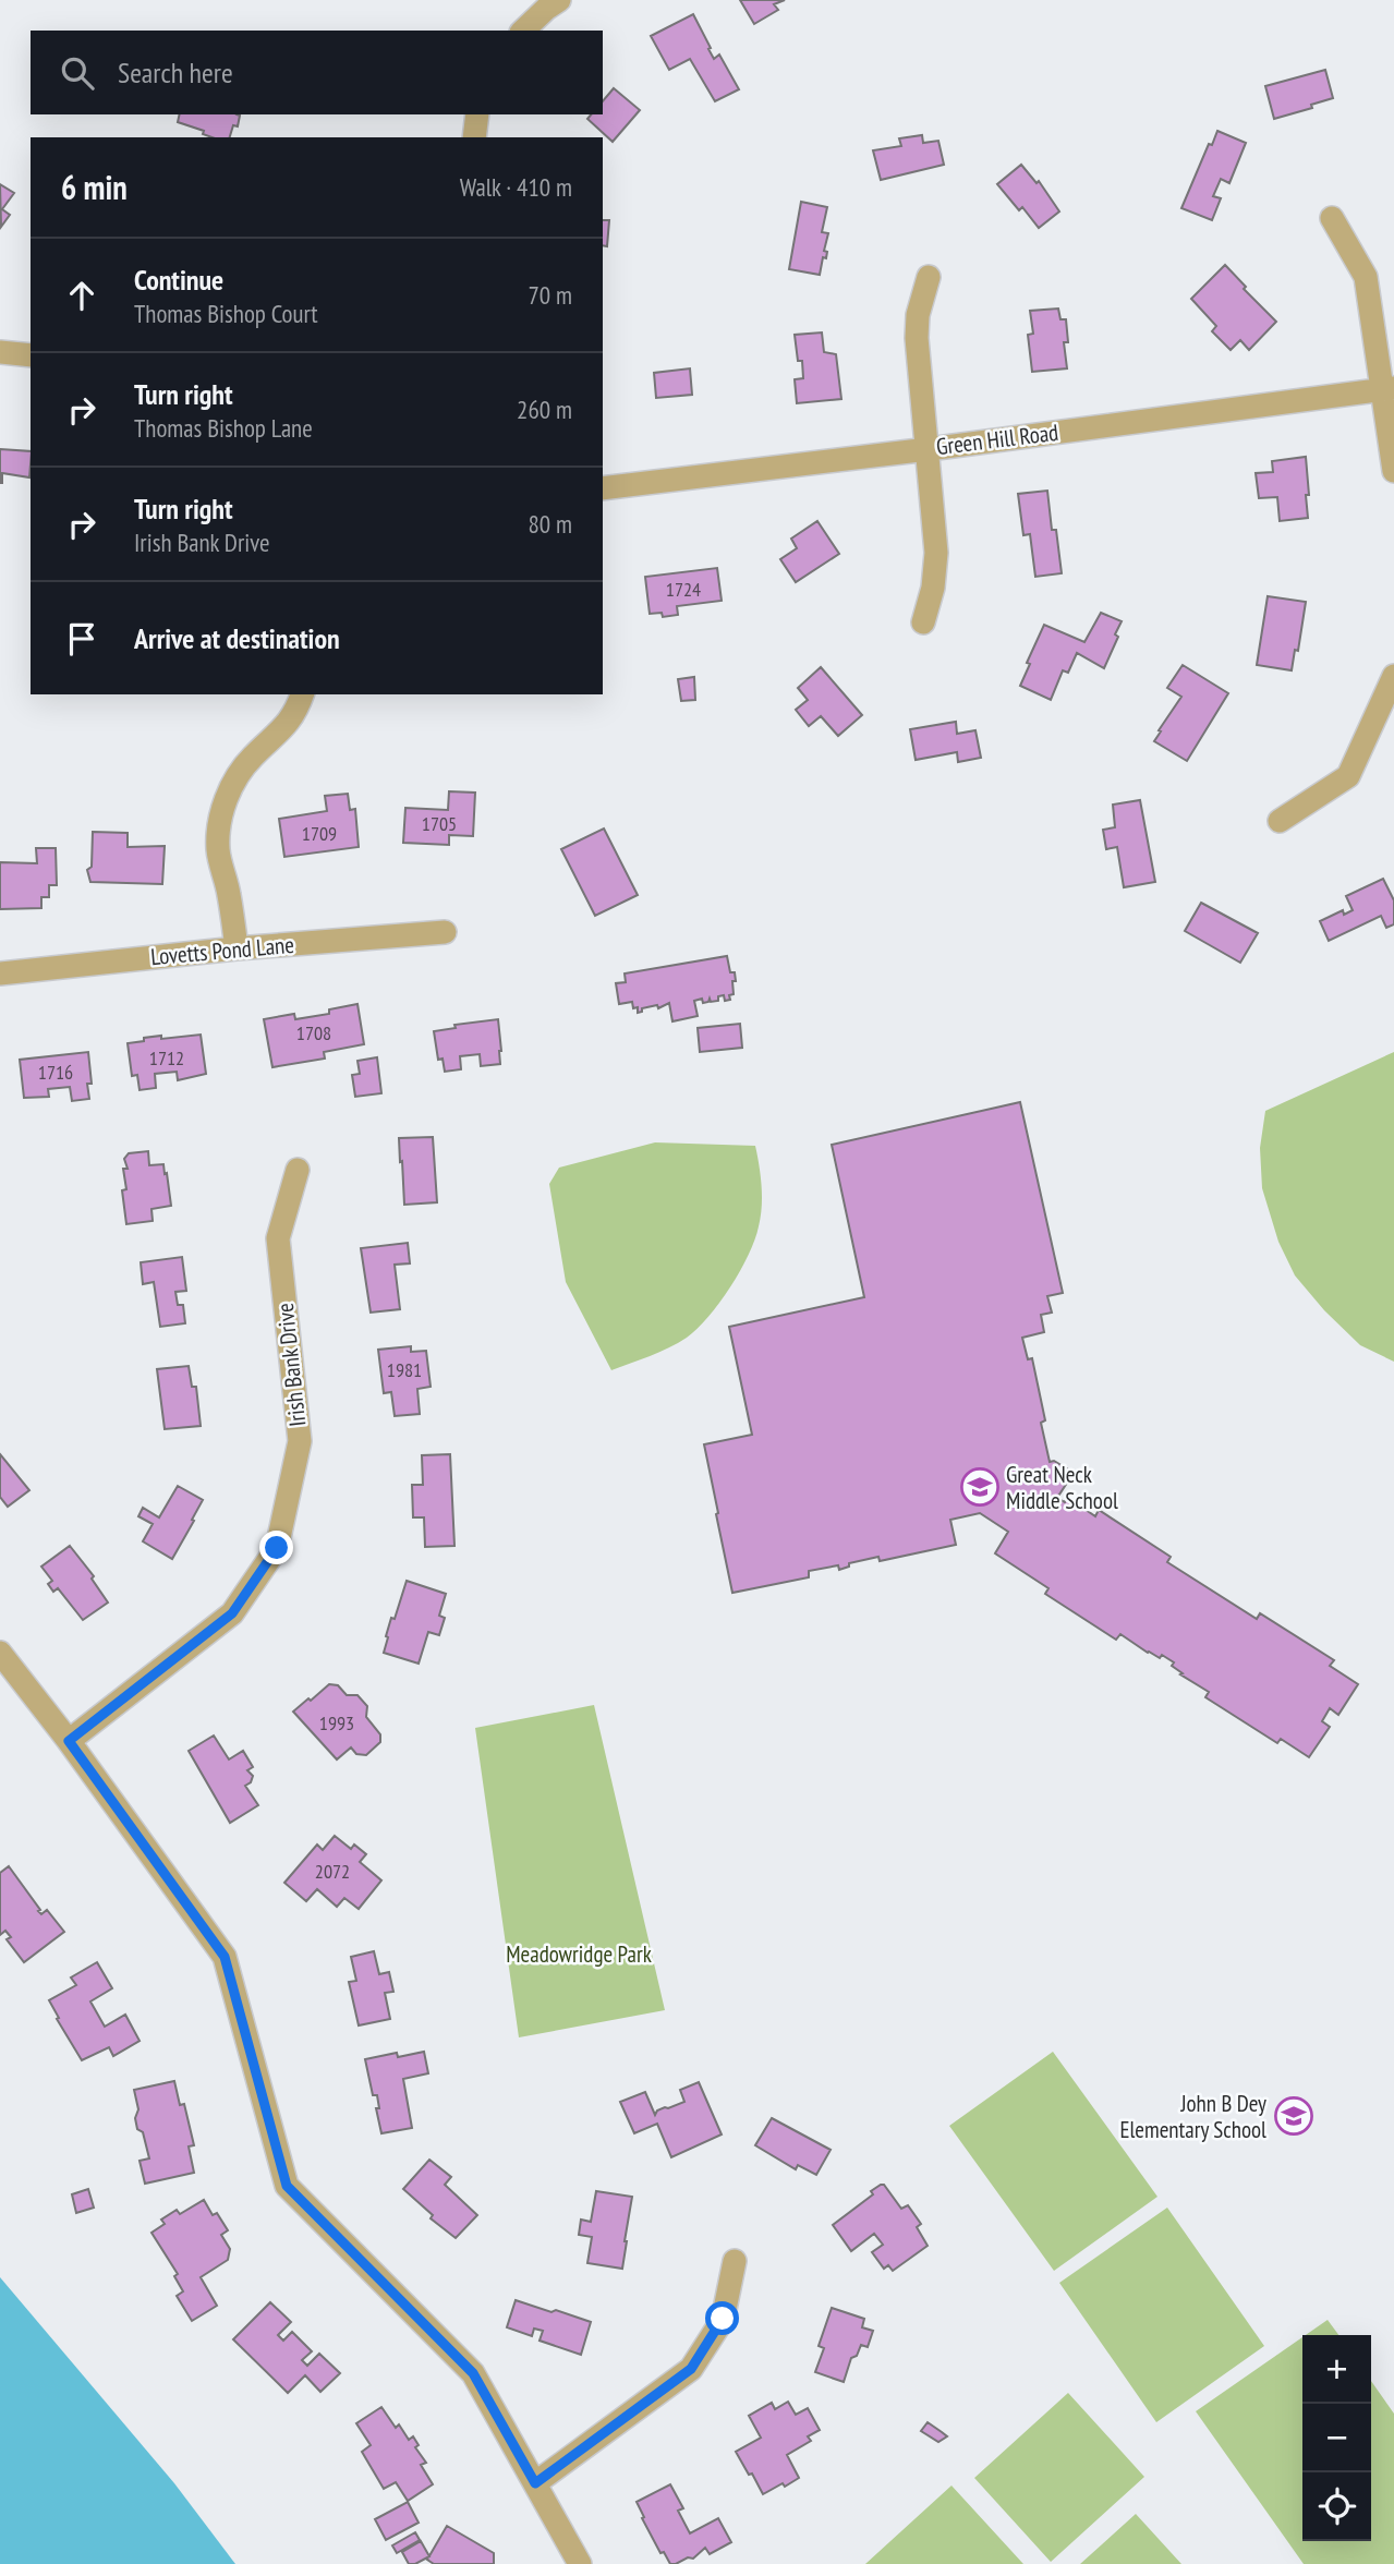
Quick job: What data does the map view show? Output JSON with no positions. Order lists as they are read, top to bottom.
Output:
{
  "streets": {
    "street": ["Green Hill Road", "Lovetts Pond Lane", "Irish Bank Drive"]
  },
  "parks": ["Meadowridge Park"],
  "places": {
    "school or university": ["Great Neck Middle School", "John B Dey Elementary School"]
  },
  "house_numbers": [
    "1724",
    "1705",
    "1709",
    "1708",
    "1712",
    "1716",
    "1981",
    "1993",
    "2072"
  ],
  "page": {
    "search": "Search here",
    "heading": ["6 min", "Walk · 410 m"],
    "list": [
      ["Continue", "Thomas Bishop Court", "70 m"],
      ["Turn right", "Thomas Bishop Lane", "260 m"],
      ["Turn right", "Irish Bank Drive", "80 m"],
      "Arrive at destination"
    ],
    "map_buttons": ["+", "−"]
  }
}
